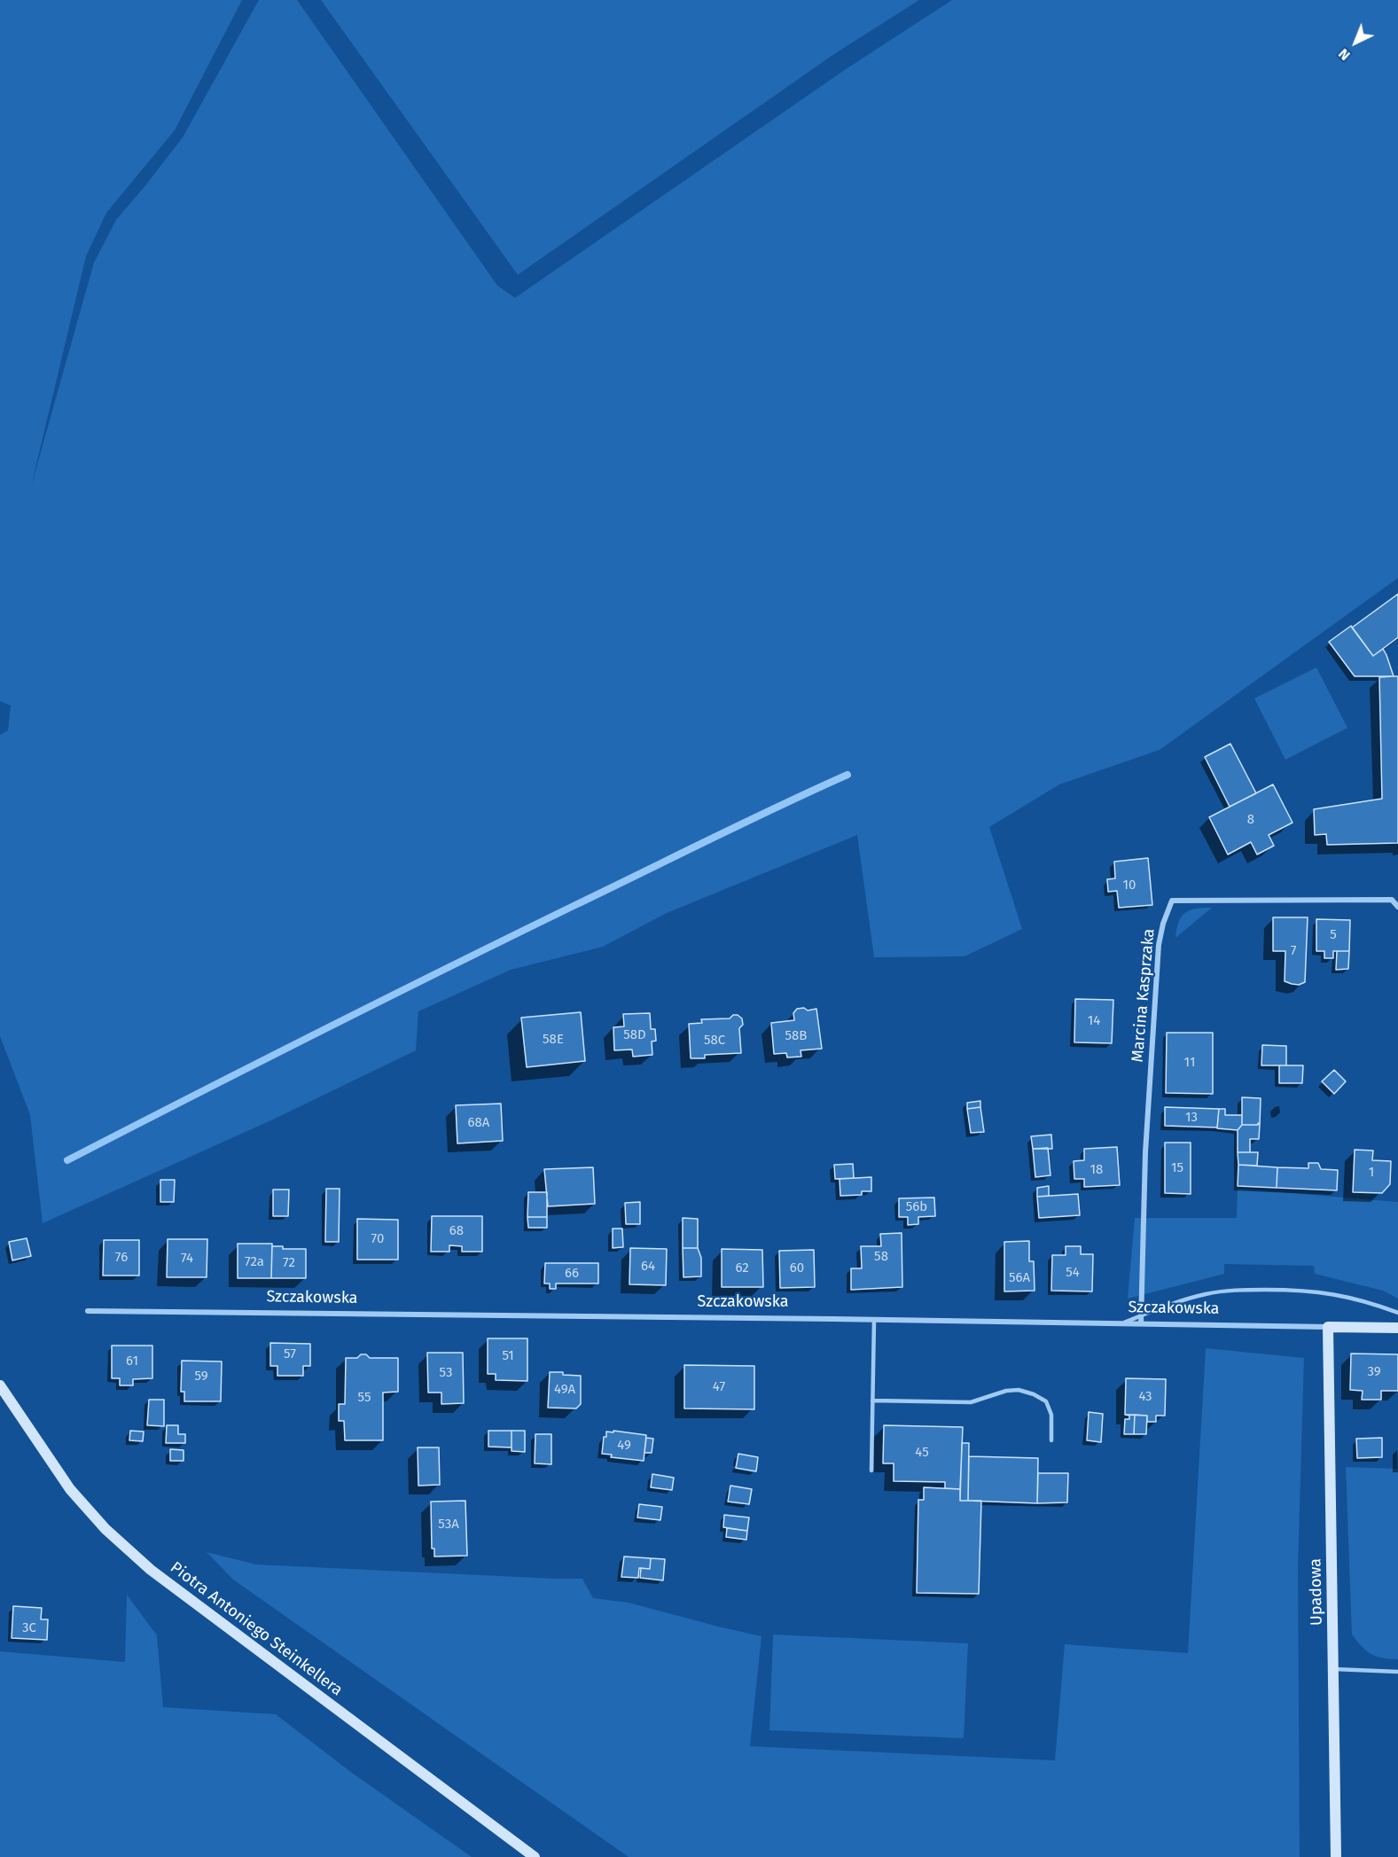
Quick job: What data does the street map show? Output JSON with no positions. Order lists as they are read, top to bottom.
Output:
{
  "streets": {
    "street": [
      "Marcina Kasprzaka",
      "Szczakowska",
      "Upadowa",
      "Piotra Antoniego Steinkellera"
    ]
  },
  "crossings": [
    ["Marcina Kasprzaka", "Szczakowska"],
    ["Szczakowska", "Upadowa"]
  ],
  "house_numbers": [
    "8",
    "10",
    "5",
    "7",
    "14",
    "58D",
    "58B",
    "58E",
    "58C",
    "11",
    "13",
    "68A",
    "15",
    "18",
    "1",
    "56b",
    "68",
    "70",
    "58",
    "76",
    "74",
    "72a",
    "72",
    "64",
    "62",
    "60",
    "54",
    "66",
    "56A",
    "57",
    "51",
    "61",
    "39",
    "53",
    "59",
    "47",
    "49A",
    "43",
    "55",
    "49",
    "45",
    "53A",
    "3C"
  ],
  "north": "bottom left"
}
